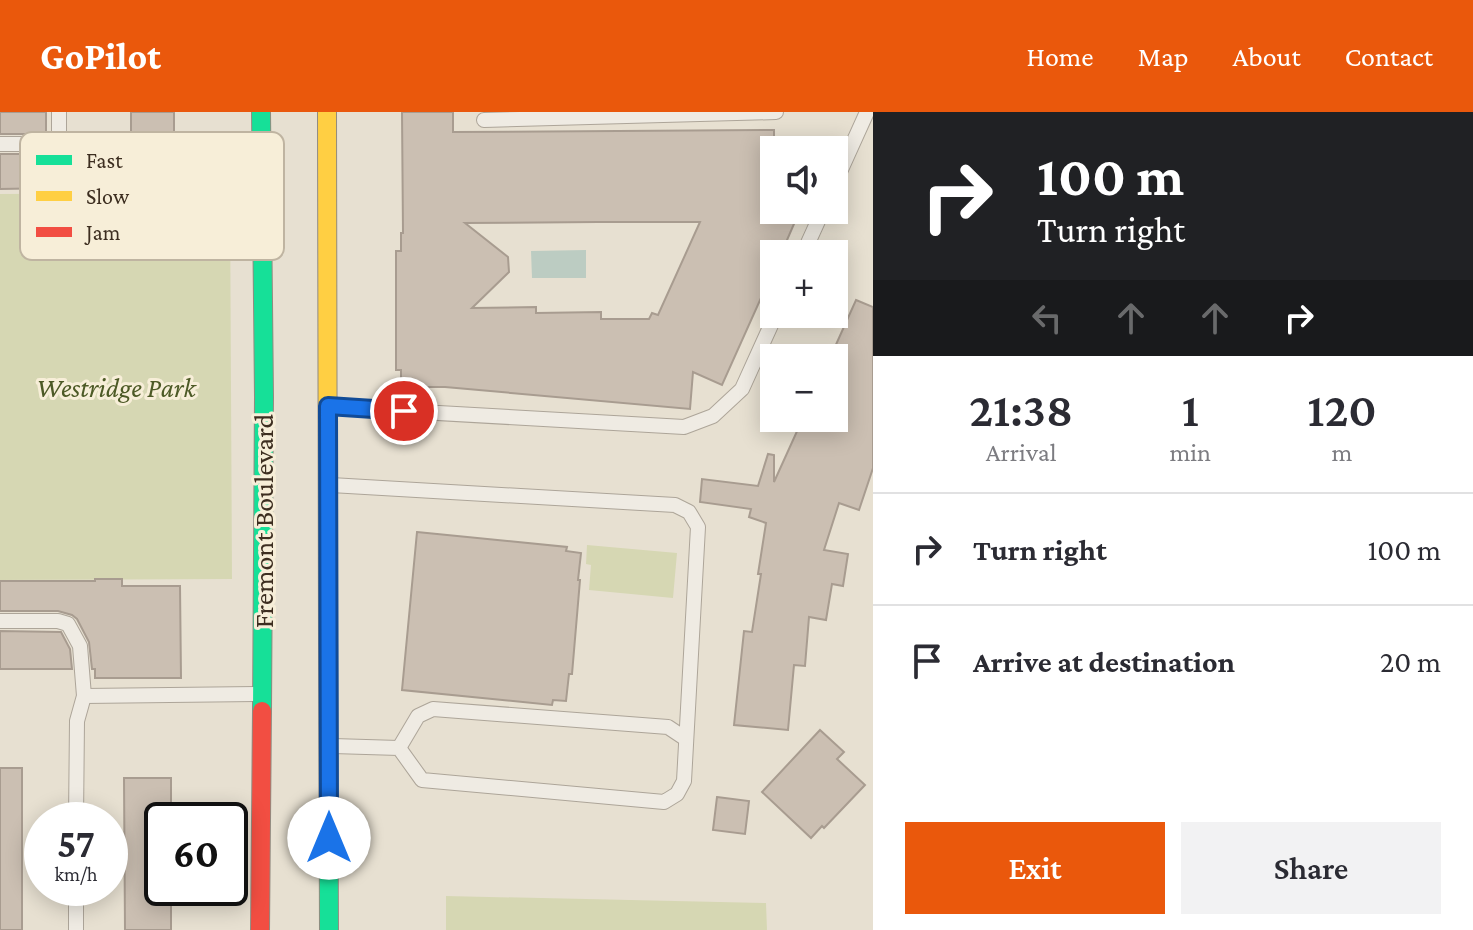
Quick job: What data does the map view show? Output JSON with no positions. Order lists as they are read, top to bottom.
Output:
{
  "streets": {
    "main road": ["Fremont Boulevard"]
  },
  "parks": ["Westridge Park"],
  "legend": ["Fast", "Slow", "Jam"],
  "page": {
    "header": "GoPilot",
    "nav": [
      "Home",
      "Map",
      "About",
      "Contact"
    ],
    "turn": ["100 m", "Turn right"],
    "map_buttons": ["+", "−"],
    "eta": [
      "21:38",
      "Arrival",
      "1",
      "min",
      "120",
      "m"
    ],
    "list": [
      {
        "name": "Turn right",
        "value": "100 m"
      },
      {
        "name": "Arrive at destination",
        "value": "20 m"
      }
    ],
    "speed": "57 km/h",
    "limit": "60",
    "buttons": ["Exit", "Share"]
  }
}
